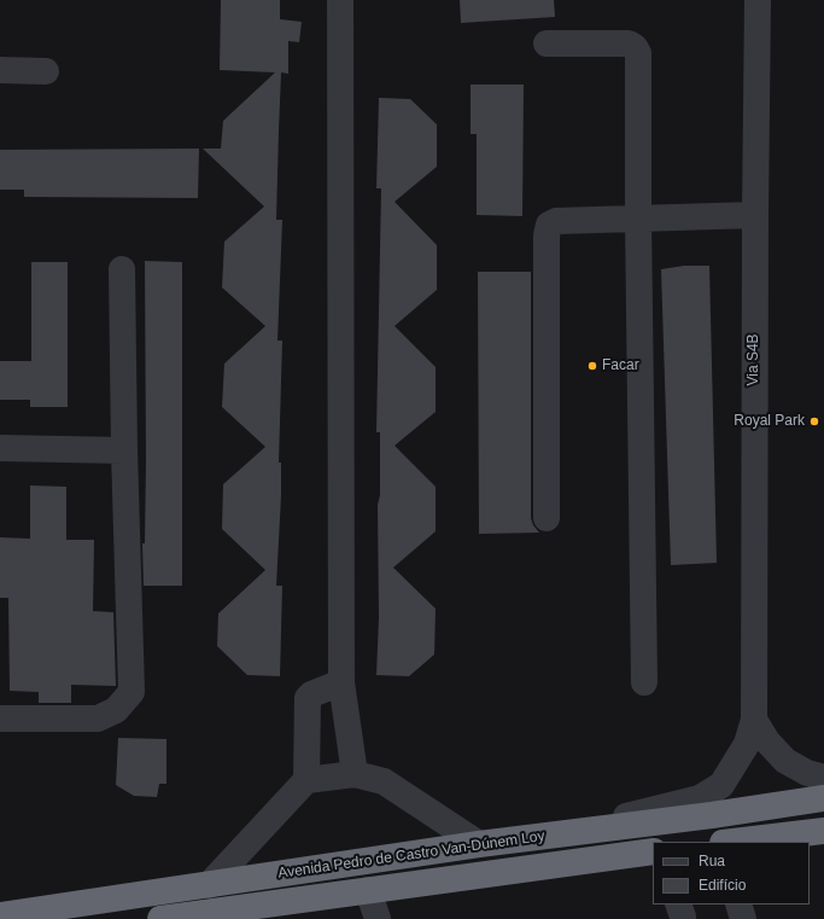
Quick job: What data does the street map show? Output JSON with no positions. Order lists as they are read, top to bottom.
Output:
{
  "streets": {
    "highway": ["Avenida Pedro de Castro Van-Dúnem Loy"],
    "street": ["Via S4B"]
  },
  "crossings": [
    ["Via S4B", "Avenida Pedro de Castro Van-Dúnem Loy"]
  ],
  "places": ["Facar", "Royal Park"],
  "legend": ["Rua", "Edifício"]
}
